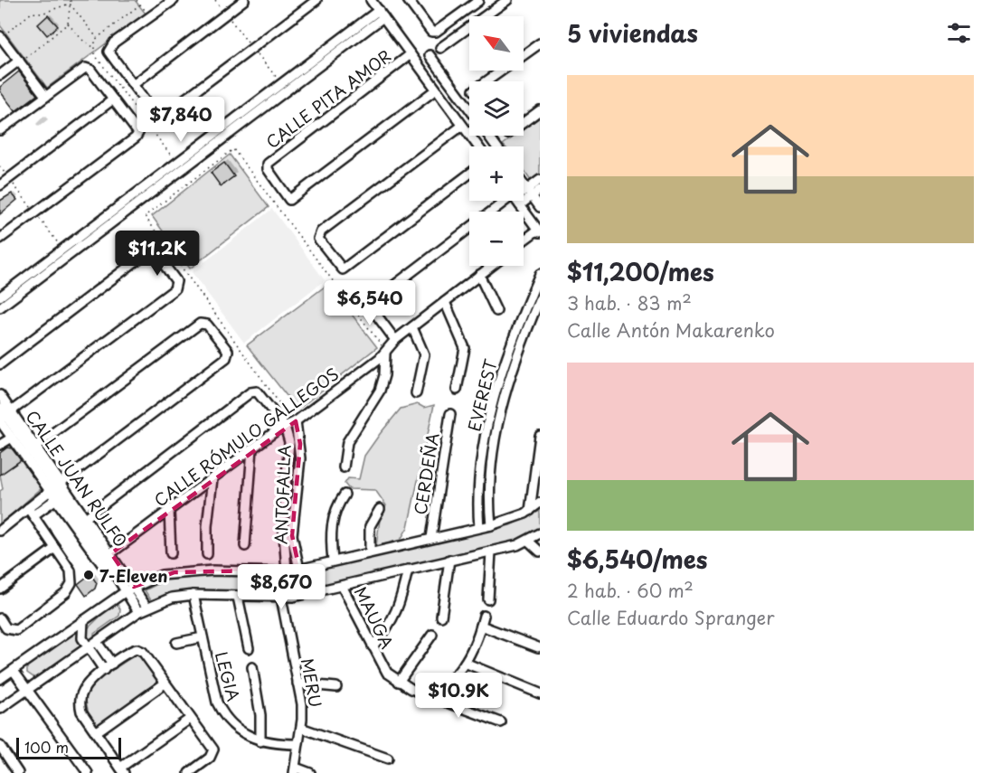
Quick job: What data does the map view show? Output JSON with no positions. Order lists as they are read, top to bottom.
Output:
{
  "streets": {
    "street": [
      "CALLE PITA AMOR",
      "EVEREST",
      "CALLE RÓMULO GALLEGOS",
      "CERDEÑA",
      "CALLE JUAN RULFO",
      "ANTOFALLA",
      "MAUGA",
      "LEGIA",
      "MERU"
    ]
  },
  "crossings": [
    ["CALLE RÓMULO GALLEGOS", "CALLE JUAN RULFO"],
    ["CALLE RÓMULO GALLEGOS", "ANTOFALLA"],
    ["LEGIA", "MERU"]
  ],
  "places": ["7-Eleven"],
  "scale_bar": "100 m",
  "north": "top left",
  "page": {
    "heading": "5 viviendas",
    "map_buttons": ["+", "−"],
    "list": [
      {
        "name": "$11,200/mes",
        "note": "3 hab. · 83 m² · Calle Antón Makarenko"
      },
      {
        "name": "$6,540/mes",
        "note": "2 hab. · 60 m² · Calle Eduardo Spranger"
      }
    ],
    "price": [
      "$7,840",
      "$11.2K",
      "$6,540",
      "$8,670",
      "$10.9K"
    ],
    "scale": "100 m"
  }
}
